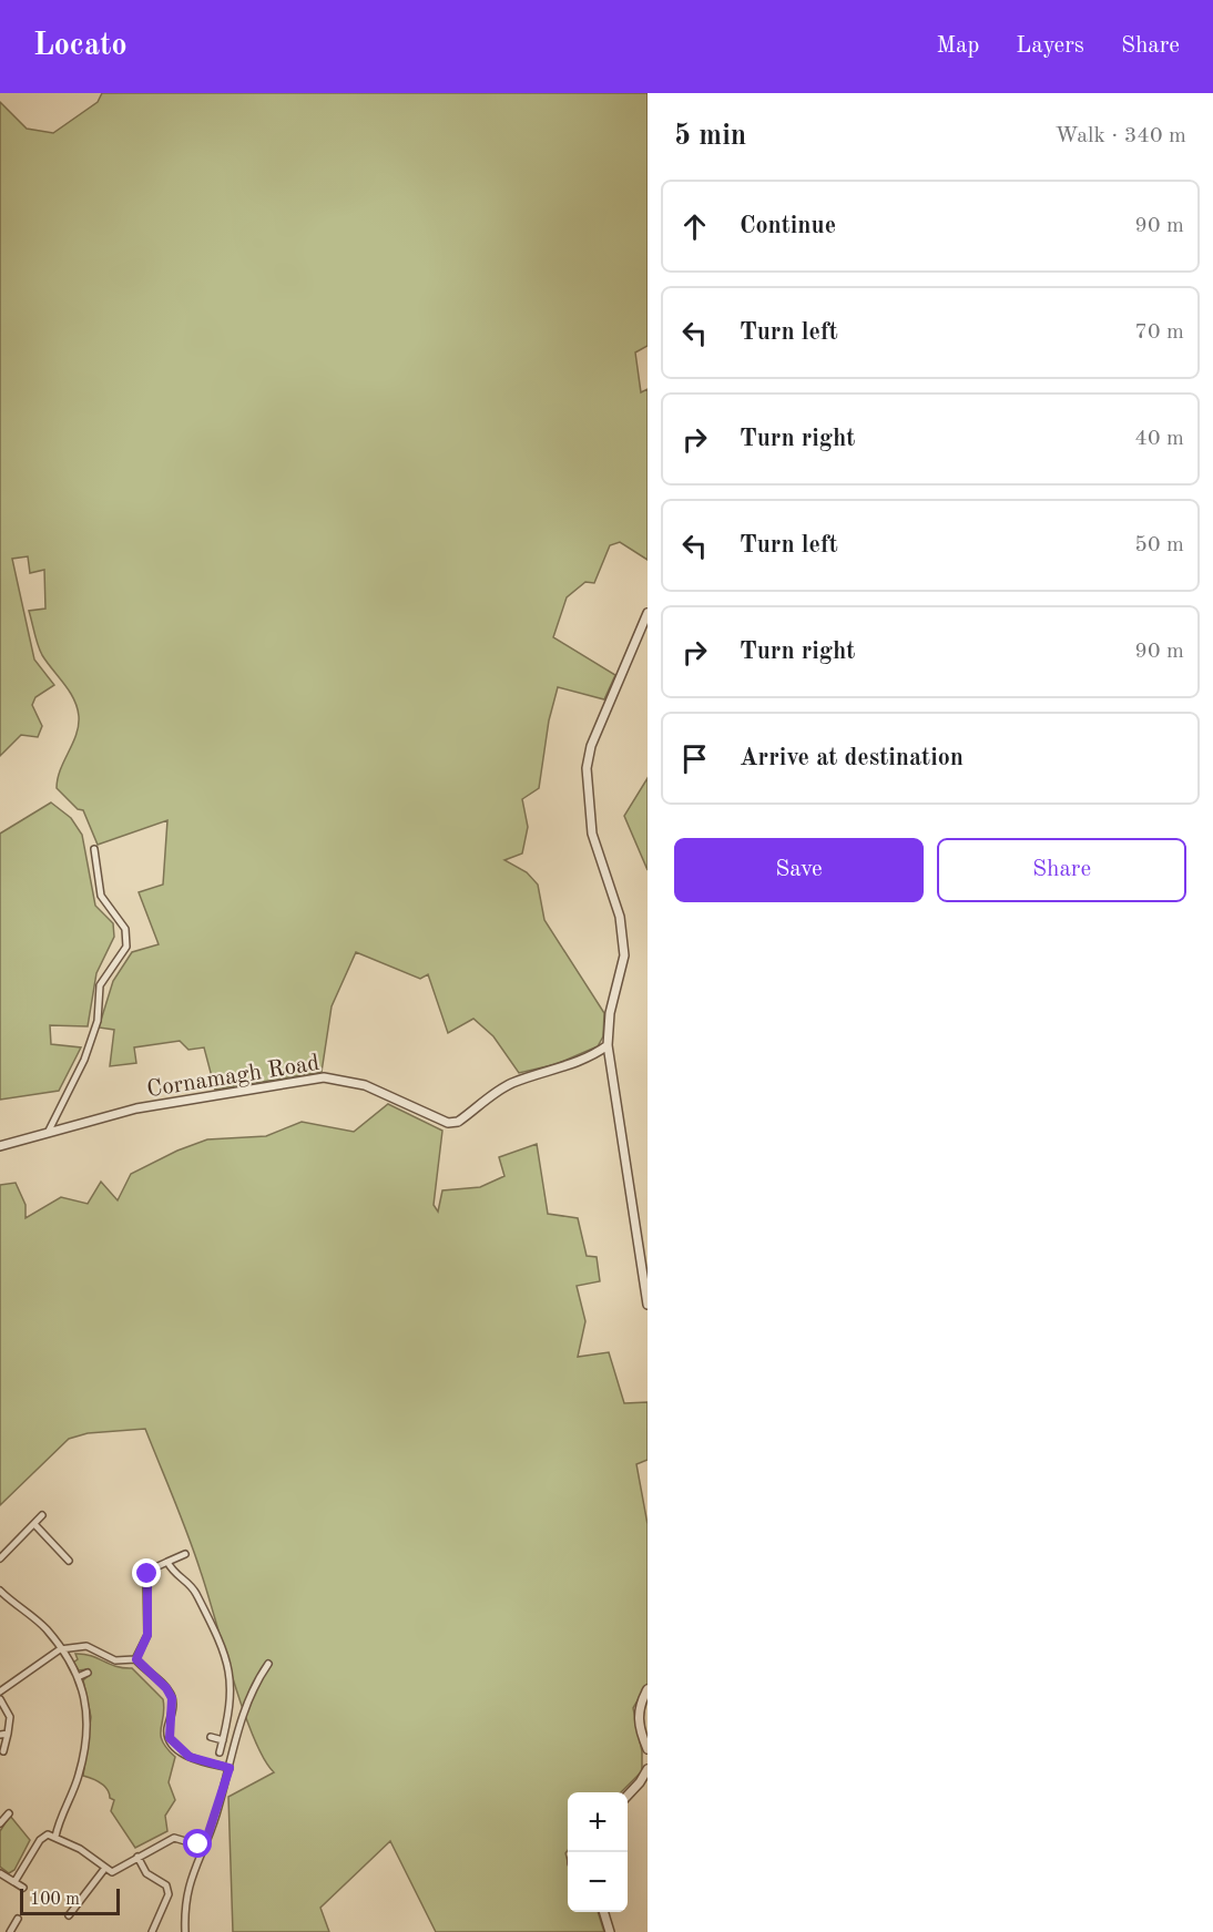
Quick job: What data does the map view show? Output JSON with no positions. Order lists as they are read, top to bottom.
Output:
{
  "streets": {
    "street": ["Cornamagh Road"]
  },
  "scale_bar": "100 m",
  "page": {
    "header": "Locato",
    "nav": ["Map", "Layers", "Share"],
    "heading": ["5 min", "Walk · 340 m"],
    "list": [
      ["Continue", "90 m"],
      ["Turn left", "70 m"],
      ["Turn right", "40 m"],
      ["Turn left", "50 m"],
      ["Turn right", "90 m"],
      "Arrive at destination"
    ],
    "buttons": ["Save", "Share"],
    "map_buttons": ["+", "−"],
    "scale": "100 m"
  }
}
